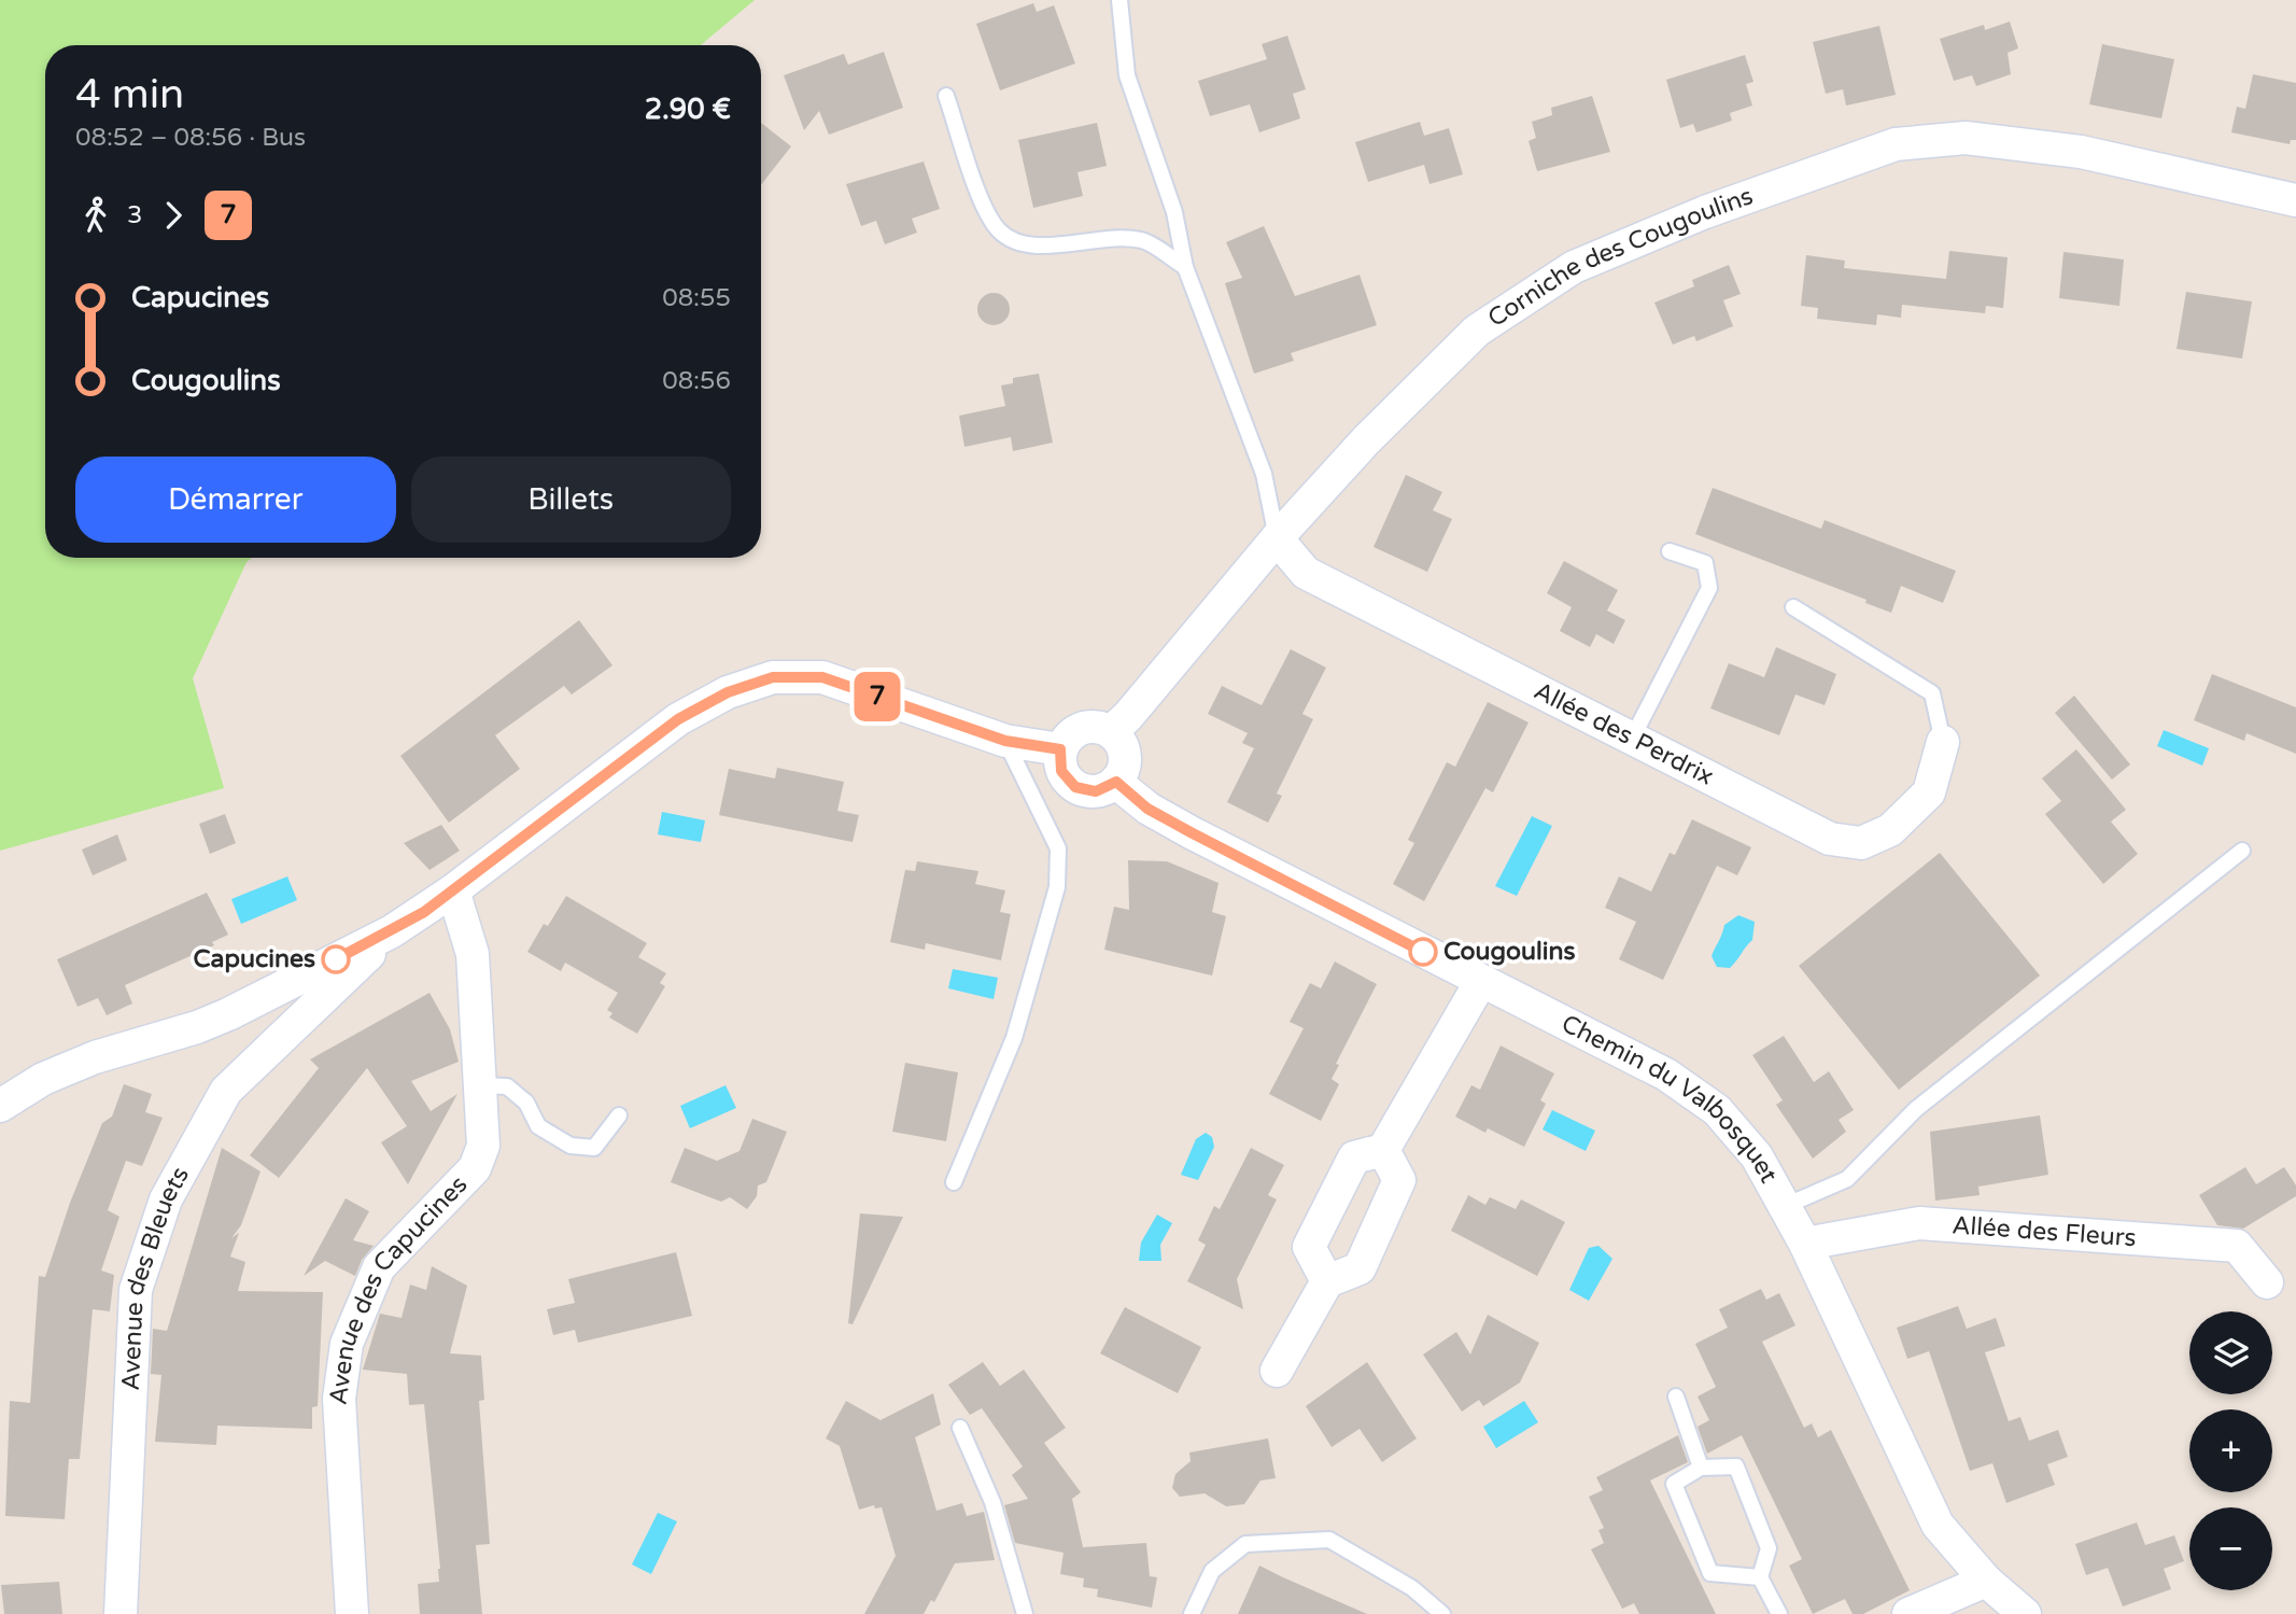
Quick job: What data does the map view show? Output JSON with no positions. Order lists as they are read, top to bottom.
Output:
{
  "streets": {
    "street": [
      "Corniche des Cougoulins",
      "Allée des Perdrix",
      "Chemin du Valbosquet",
      "Allée des Fleurs",
      "Avenue des Bleuets",
      "Avenue des Capucines"
    ]
  },
  "crossings": [
    ["Corniche des Cougoulins", "Allée des Perdrix"],
    ["Corniche des Cougoulins", "Chemin du Valbosquet"],
    ["Chemin du Valbosquet", "Allée des Fleurs"],
    ["Avenue des Bleuets", "Avenue des Capucines"]
  ],
  "places": ["Cougoulins", "Capucines"],
  "lines": ["bus line 7"],
  "page": {
    "on_map": "7",
    "heading": ["4 min", "08:52 – 08:56 · Bus", "2.90 €"],
    "legs": ["3", "7"],
    "list": [
      {
        "name": "Capucines",
        "value": "08:55"
      },
      {
        "name": "Cougoulins",
        "value": "08:56"
      }
    ],
    "buttons": ["Démarrer", "Billets"],
    "map_buttons": ["+", "−"]
  }
}
